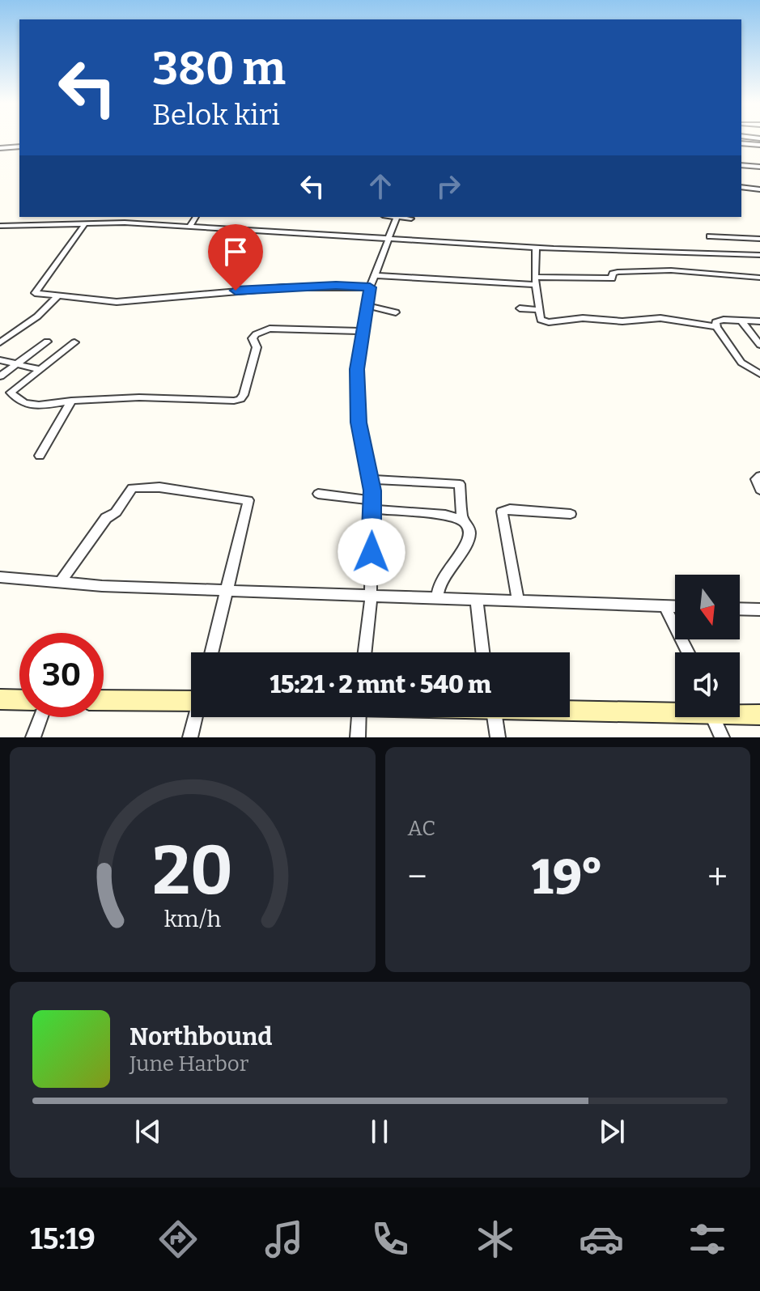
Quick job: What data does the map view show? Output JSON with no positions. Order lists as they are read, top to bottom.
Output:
{
  "north": "bottom",
  "page": {
    "turn": ["380 m", "Belok kiri"],
    "limit": "30",
    "trip": "15:21 · 2 mnt · 540 m",
    "tile": "AC",
    "heat": ["−", "19°", "+"],
    "song": ["Northbound", "June Harbor"],
    "tabs": "15:19",
    "gauge": ["20", "km/h"]
  }
}
